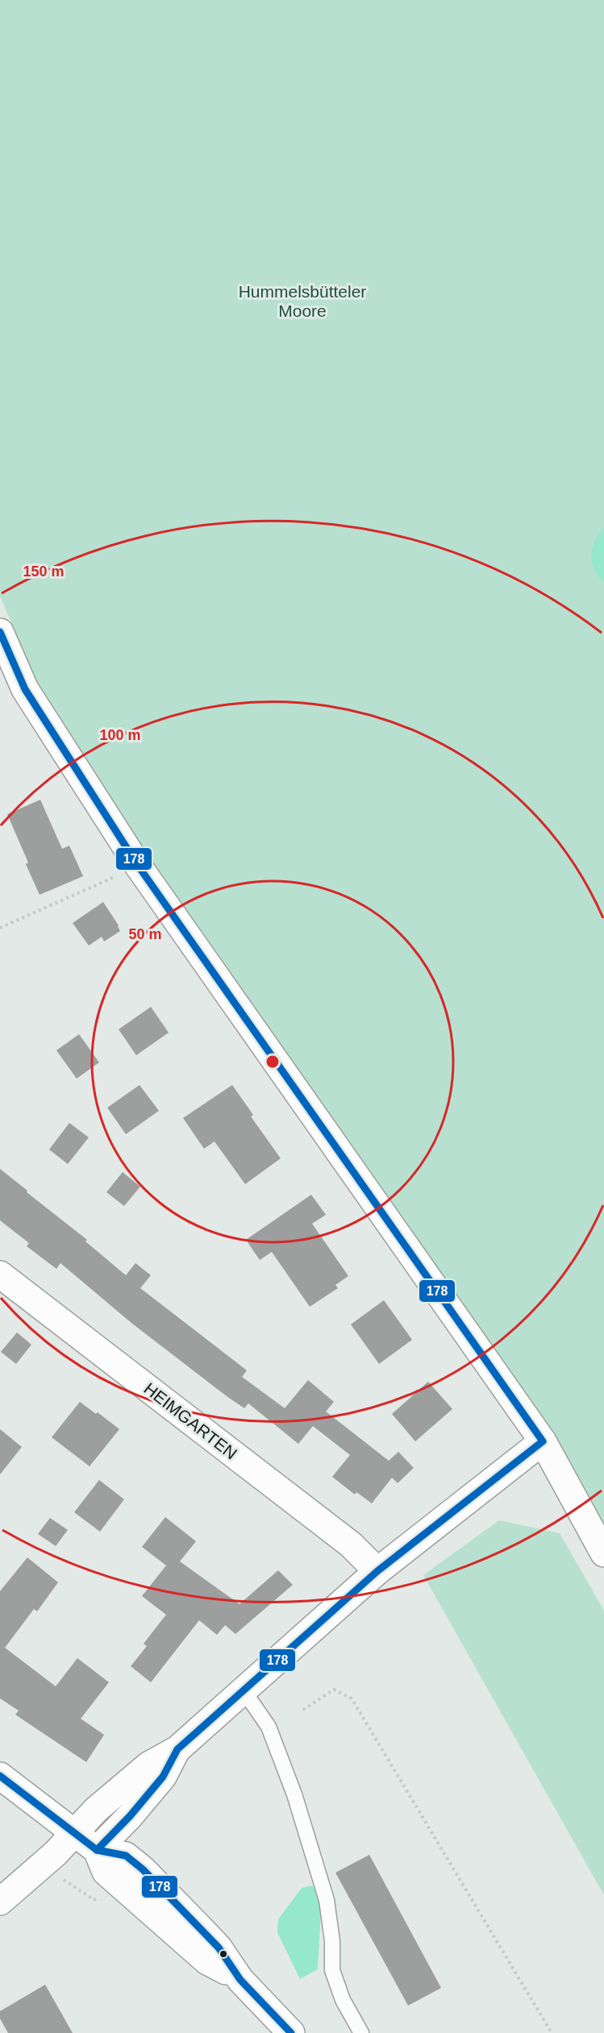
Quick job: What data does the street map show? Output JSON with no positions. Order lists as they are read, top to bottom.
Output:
{
  "streets": {
    "street": ["HEIMGARTEN"]
  },
  "parks": ["Hummelsbütteler Moore"],
  "lines": ["transit line 178"],
  "rings": ["150 m", "100 m", "50 m"]
}
